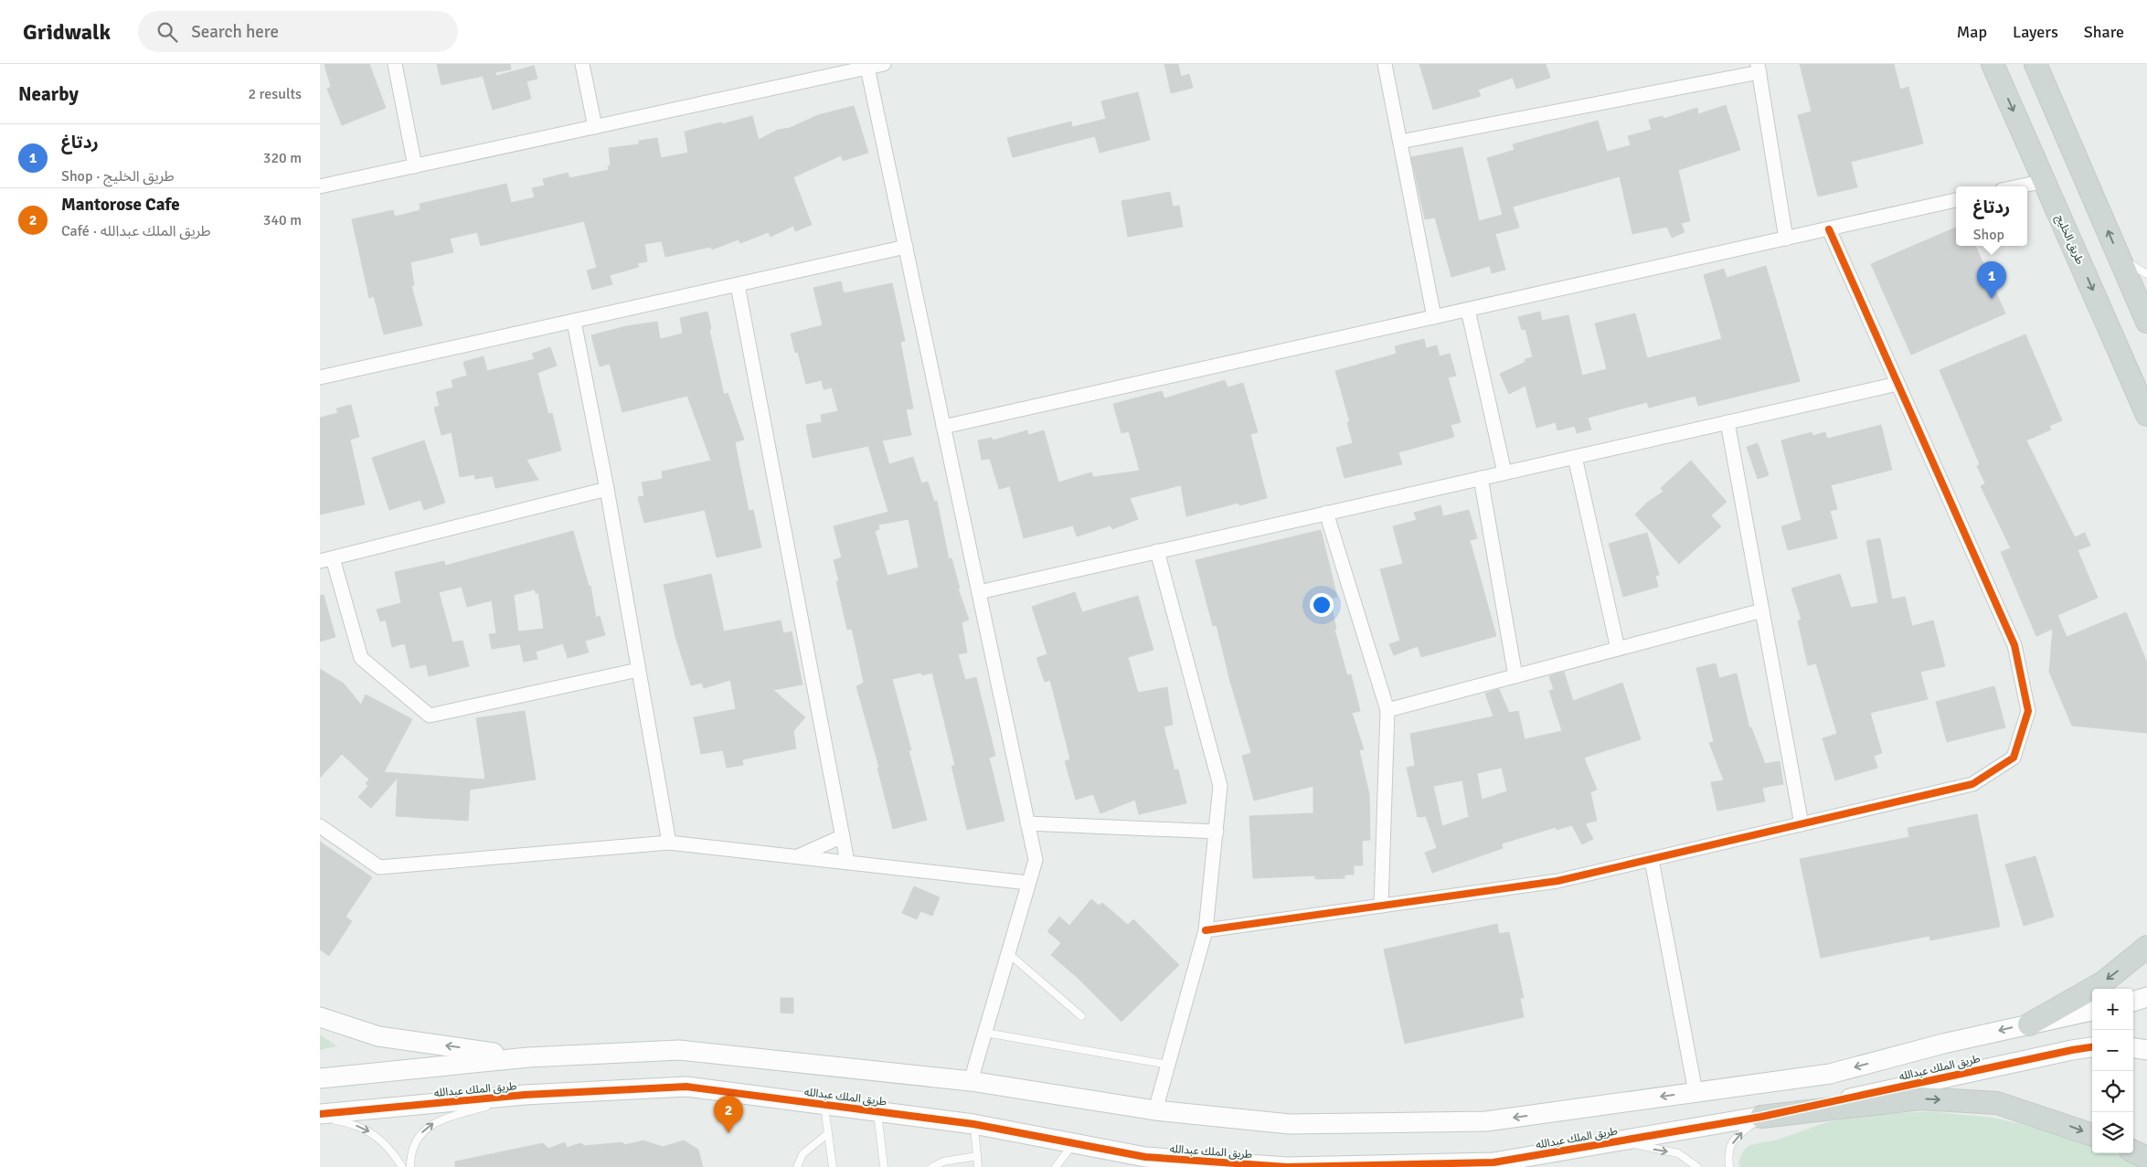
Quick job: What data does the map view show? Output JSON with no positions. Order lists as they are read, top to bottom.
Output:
{
  "streets": {
    "main road": ["طريق الخليج"],
    "street": ["طريق الملك عبدالله"]
  },
  "page": {
    "header": "Gridwalk",
    "search": "Search here",
    "nav": ["Map", "Layers", "Share"],
    "heading": ["Nearby", "2 results"],
    "list": [
      {
        "mark": "1",
        "name": "ردتاغ",
        "note": "Shop · طريق الخليج",
        "value": "320 m"
      },
      {
        "mark": "2",
        "name": "Mantorose Cafe",
        "note": "Café · طريق الملك عبدالله",
        "value": "340 m"
      }
    ],
    "popup": ["ردتاغ", "Shop"],
    "pins": ["1", "2"],
    "map_buttons": ["+", "−"]
  }
}
